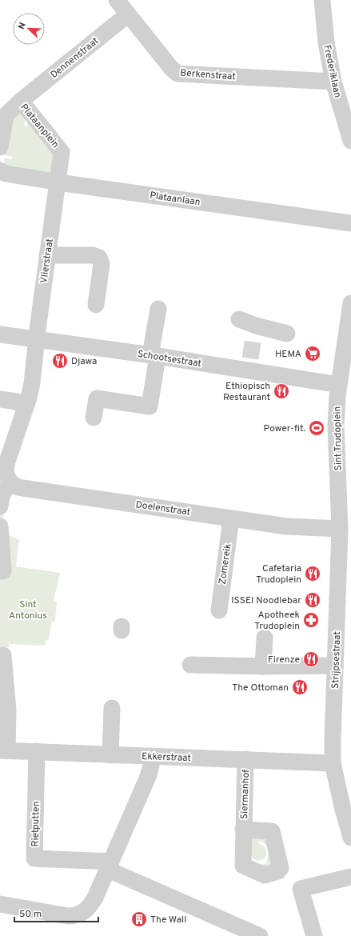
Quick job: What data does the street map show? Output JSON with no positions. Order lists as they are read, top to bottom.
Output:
{
  "streets": {
    "street": [
      "Dennenstraat",
      "Frederiklaan",
      "Berkenstraat",
      "Plataanplein",
      "Plataanlaan",
      "Vlierstraat",
      "Schootsestraat",
      "Sint Trudoplein",
      "Doelenstraat",
      "Zomereik",
      "Strijpsestraat",
      "Ekkerstraat",
      "Siermanhof",
      "Rietputten"
    ]
  },
  "crossings": [
    ["Dennenstraat", "Berkenstraat"],
    ["Dennenstraat", "Plataanplein"],
    ["Frederiklaan", "Berkenstraat"],
    ["Plataanplein", "Plataanlaan"],
    ["Plataanplein", "Vlierstraat"],
    ["Plataanlaan", "Vlierstraat"],
    ["Vlierstraat", "Schootsestraat"],
    ["Schootsestraat", "Sint Trudoplein"],
    ["Sint Trudoplein", "Strijpsestraat"],
    ["Doelenstraat", "Zomereik"],
    ["Doelenstraat", "Strijpsestraat"],
    ["Strijpsestraat", "Ekkerstraat"],
    ["Ekkerstraat", "Siermanhof"],
    ["Ekkerstraat", "Rietputten"]
  ],
  "parks": ["Sint Antonius"],
  "places": {
    "supermarket": ["HEMA"],
    "restaurant": [
      "Djawa",
      "Ethiopisch Restaurant",
      "Cafetaria Trudoplein",
      "ISSEI Noodlebar",
      "Firenze",
      "The Ottoman"
    ],
    "sports": ["Power-fit."],
    "pharmacy": ["Apotheek Trudoplein"],
    "building": ["The Wall"]
  },
  "scale_bar": "50 m",
  "north": "top left"
}
